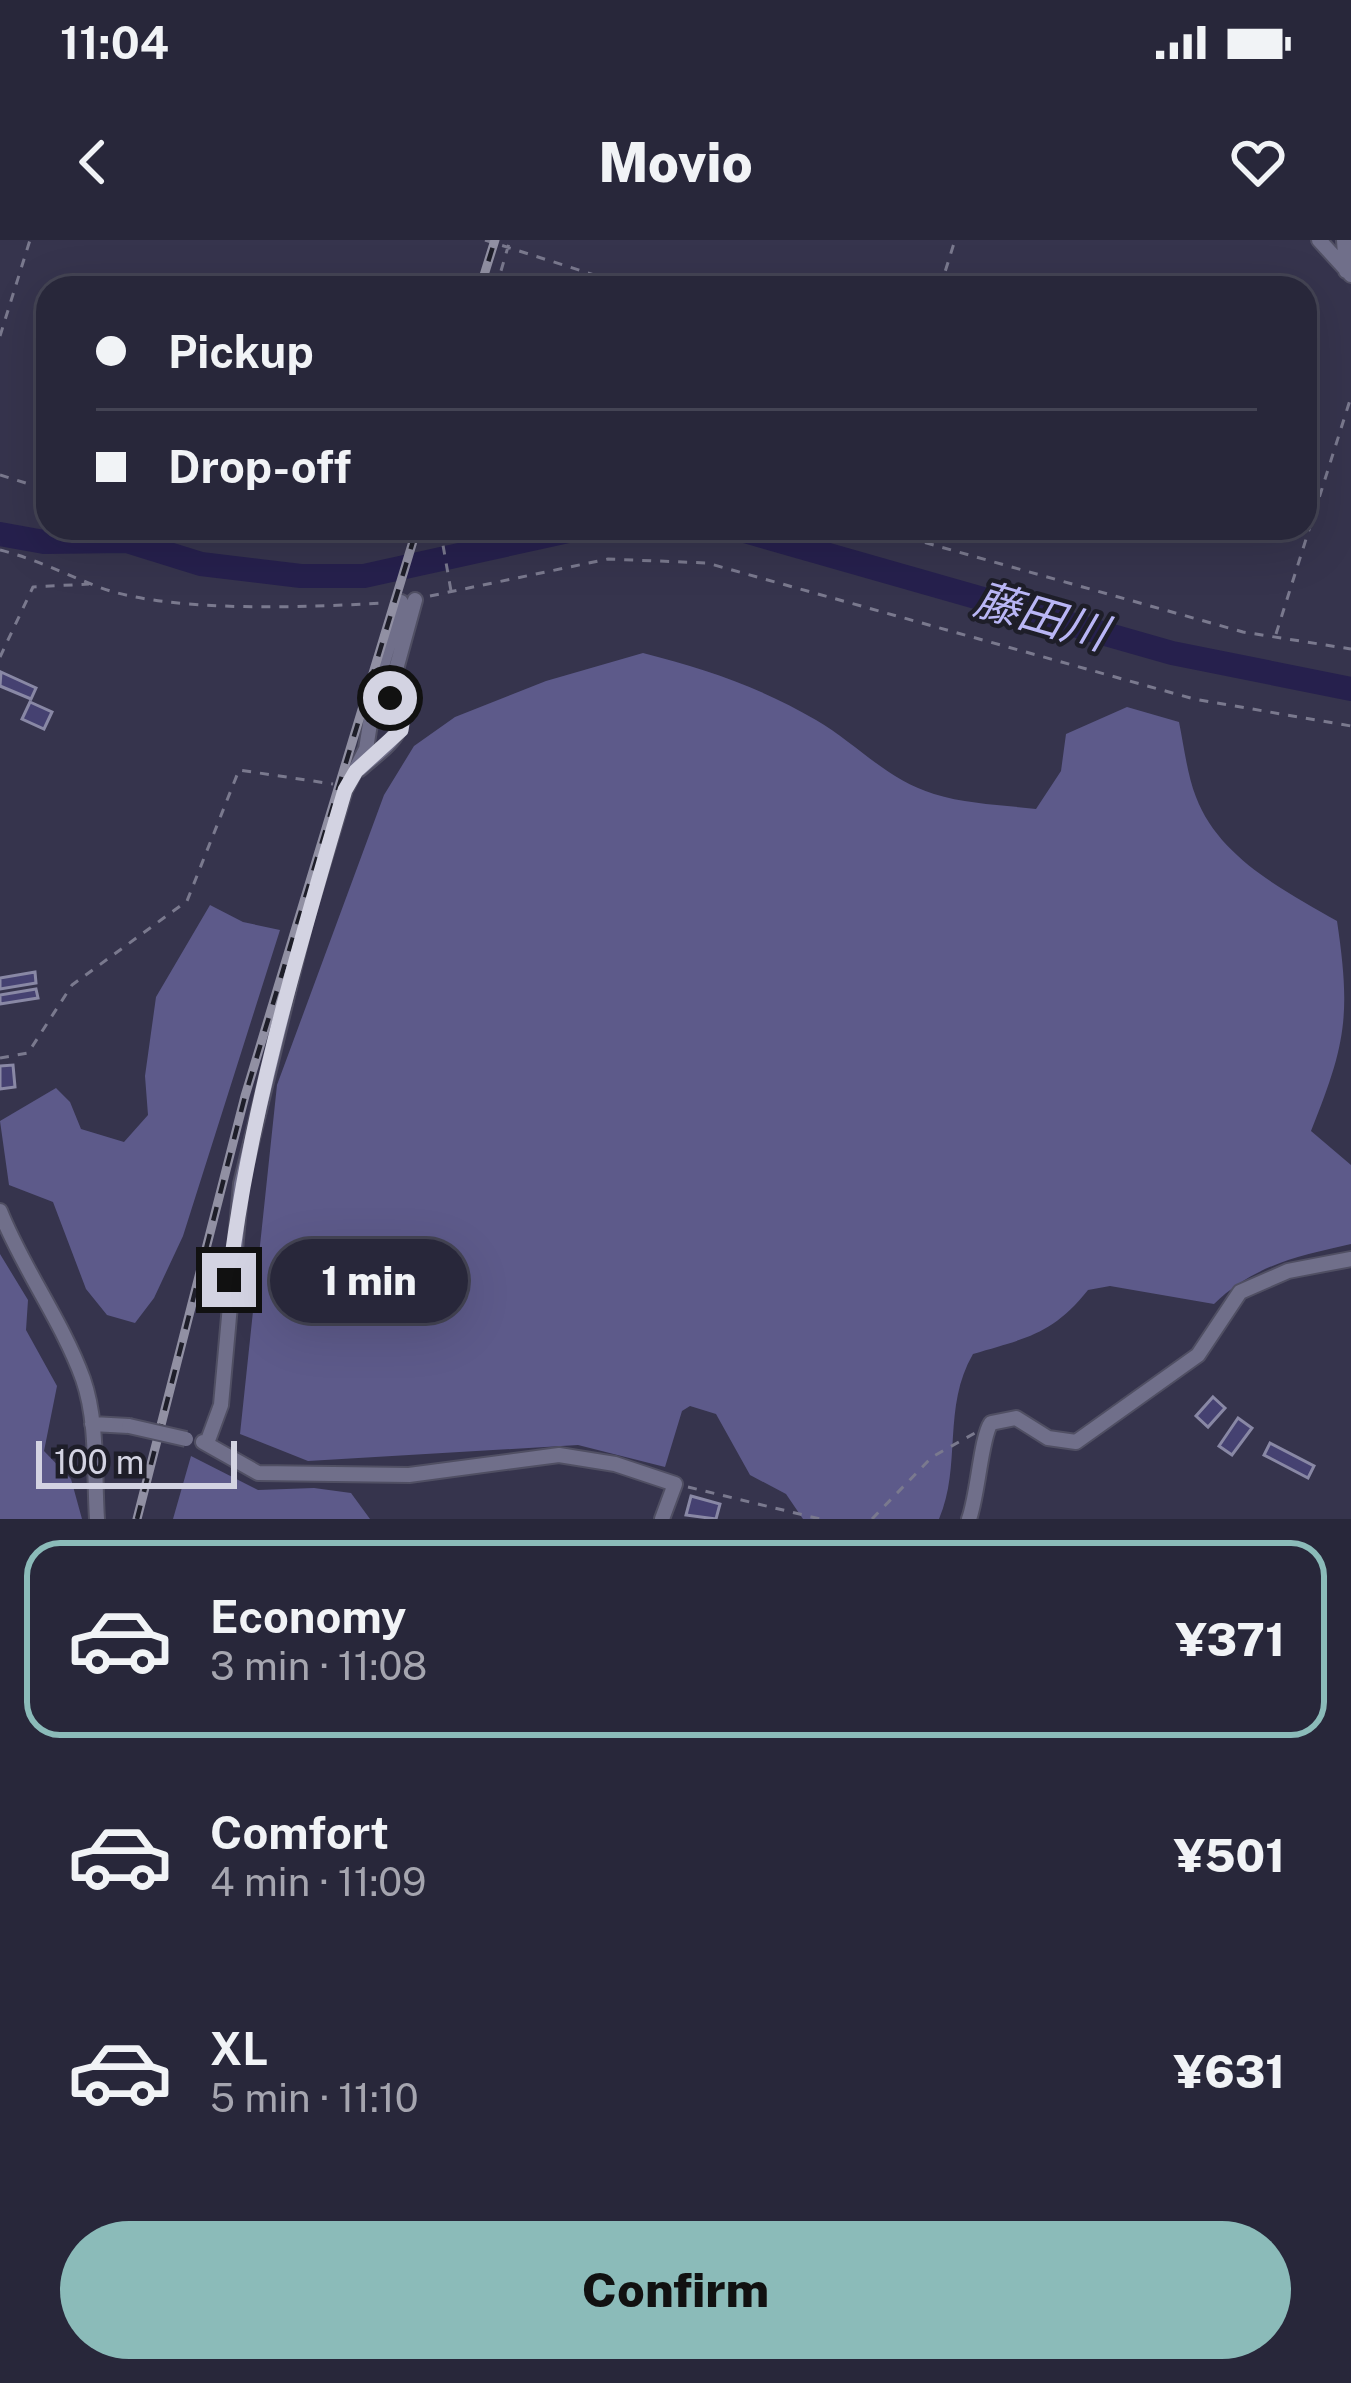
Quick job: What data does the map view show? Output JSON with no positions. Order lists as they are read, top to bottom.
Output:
{
  "water": ["藤田川"],
  "scale_bar": "100 m",
  "page": {
    "status": "11:04",
    "header": "Movio",
    "banner": ["Pickup", "Drop-off"],
    "bubble": "1 min",
    "scale": "100 m",
    "list": [
      {
        "name": "Economy",
        "note": "3 min · 11:08",
        "value": "¥371"
      },
      {
        "name": "Comfort",
        "note": "4 min · 11:09",
        "value": "¥501"
      },
      {
        "name": "XL",
        "note": "5 min · 11:10",
        "value": "¥631"
      }
    ],
    "buttons": "Confirm"
  }
}
